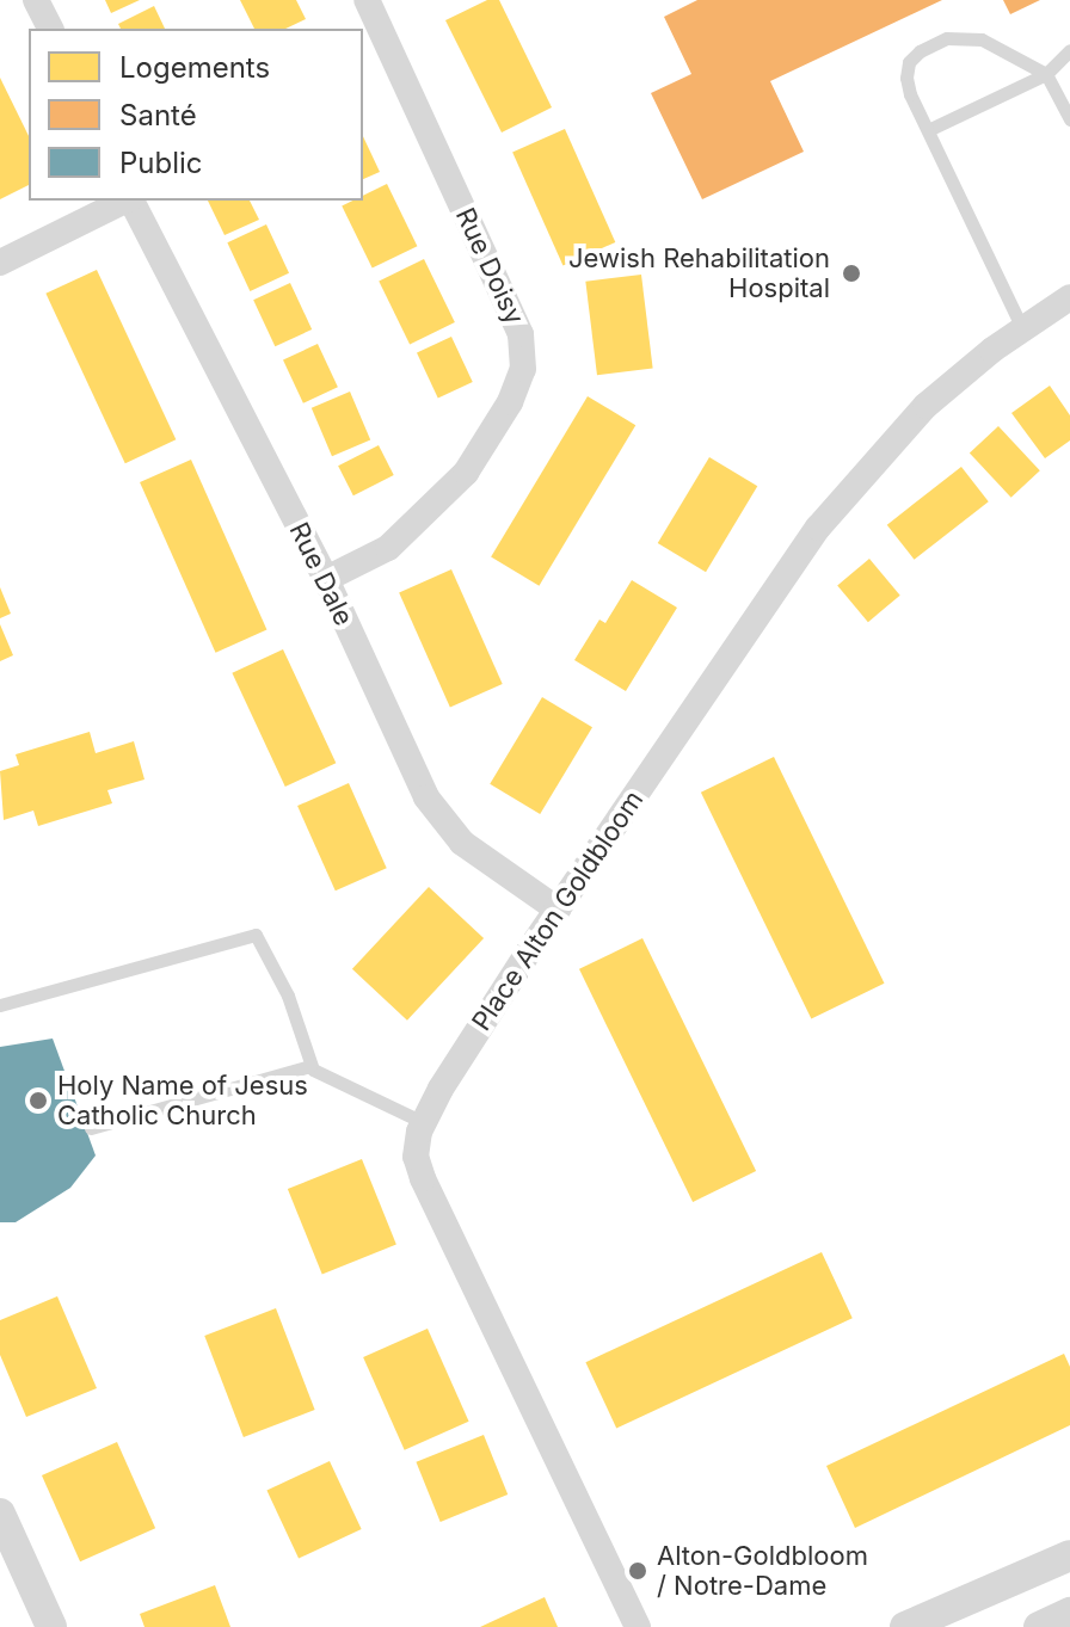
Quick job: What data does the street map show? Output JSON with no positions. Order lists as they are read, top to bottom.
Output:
{
  "streets": {
    "street": ["Rue Doisy", "Rue Dale", "Place Alton Goldbloom"]
  },
  "crossings": [
    ["Rue Doisy", "Rue Dale"],
    ["Rue Dale", "Place Alton Goldbloom"]
  ],
  "places": ["Jewish Rehabilitation Hospital", "Holy Name of Jesus Catholic Church", "Alton-Goldbloom / Notre-Dame"],
  "legend": ["Logements", "Santé", "Public"]
}
